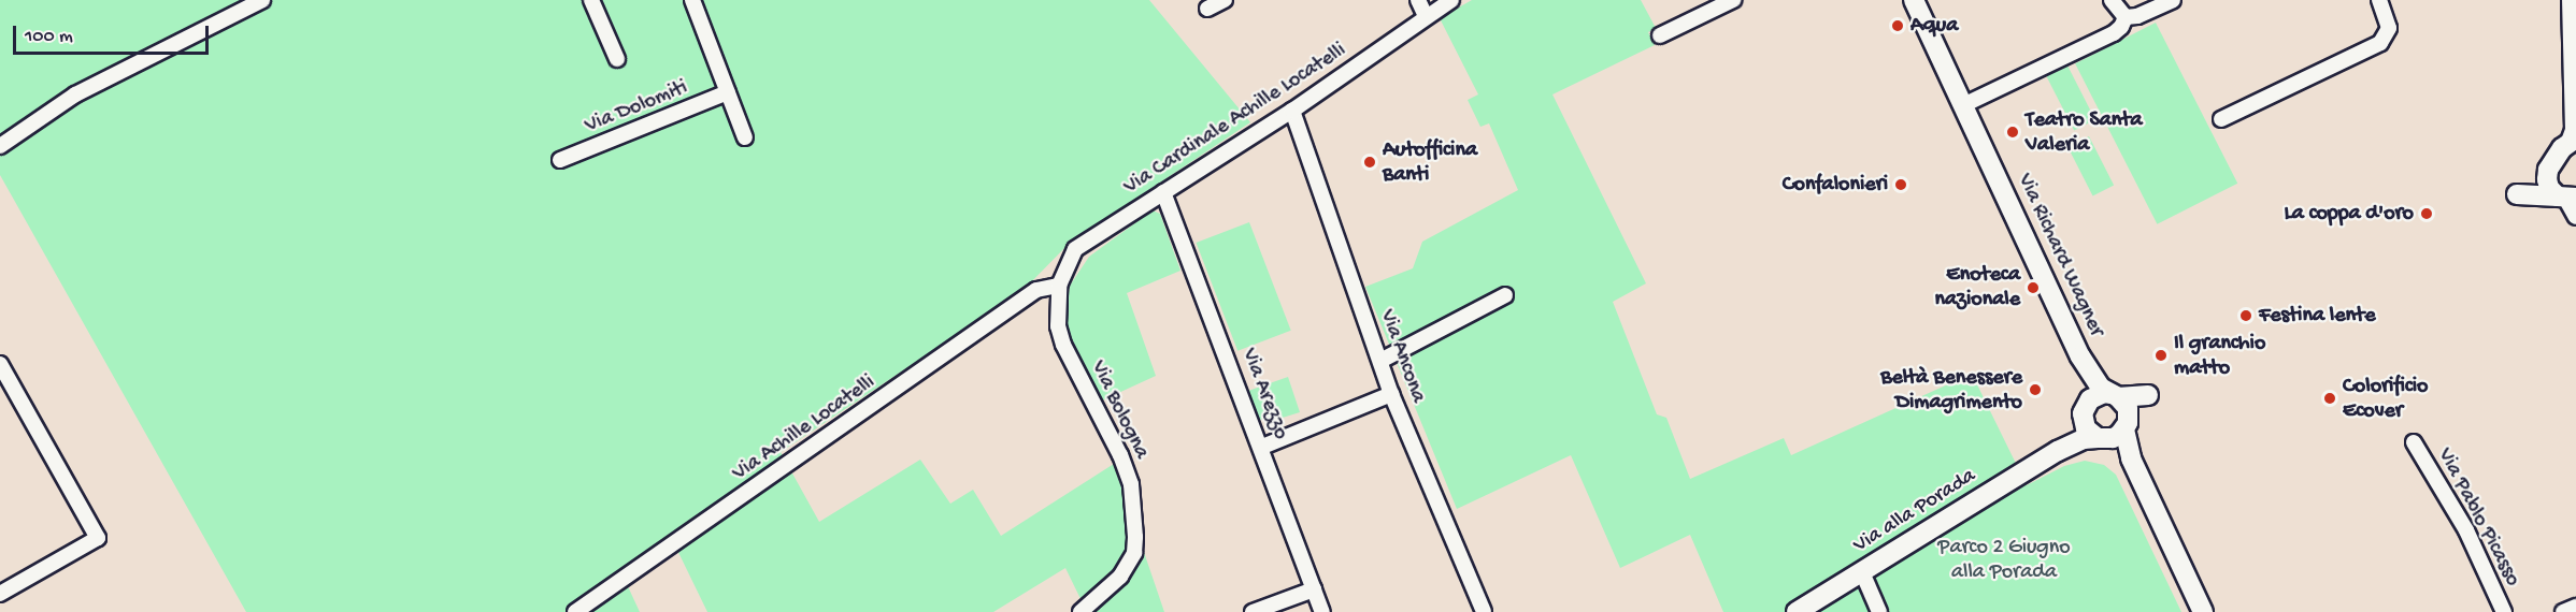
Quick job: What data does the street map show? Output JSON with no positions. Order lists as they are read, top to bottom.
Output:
{
  "streets": {
    "street": [
      "Via Dolomiti",
      "Via Cardinale Achille Locatelli",
      "Via Richard Wagner",
      "Via Ancona",
      "Via Arezzo",
      "Via Bologna",
      "Via Achille Locatelli",
      "Via alla Porada",
      "Via Pablo Picasso"
    ]
  },
  "crossings": [
    ["Via Cardinale Achille Locatelli", "Via Ancona"],
    ["Via Cardinale Achille Locatelli", "Via Arezzo"],
    ["Via Cardinale Achille Locatelli", "Via Bologna"],
    ["Via Cardinale Achille Locatelli", "Via Achille Locatelli"],
    ["Via Richard Wagner", "Via alla Porada"],
    ["Via Bologna", "Via Achille Locatelli"]
  ],
  "parks": ["Parco 2 Giugno alla Porada"],
  "places": [
    "Aqua",
    "Teatro Santa Valeria",
    "Autofficina Banti",
    "Confalonieri",
    "La coppa d'oro",
    "Enoteca nazionale",
    "Festina lente",
    "Il granchio matto",
    "Beltà Benessere Dimagrimento",
    "Colorificio Ecover"
  ],
  "scale_bar": "100 m"
}
